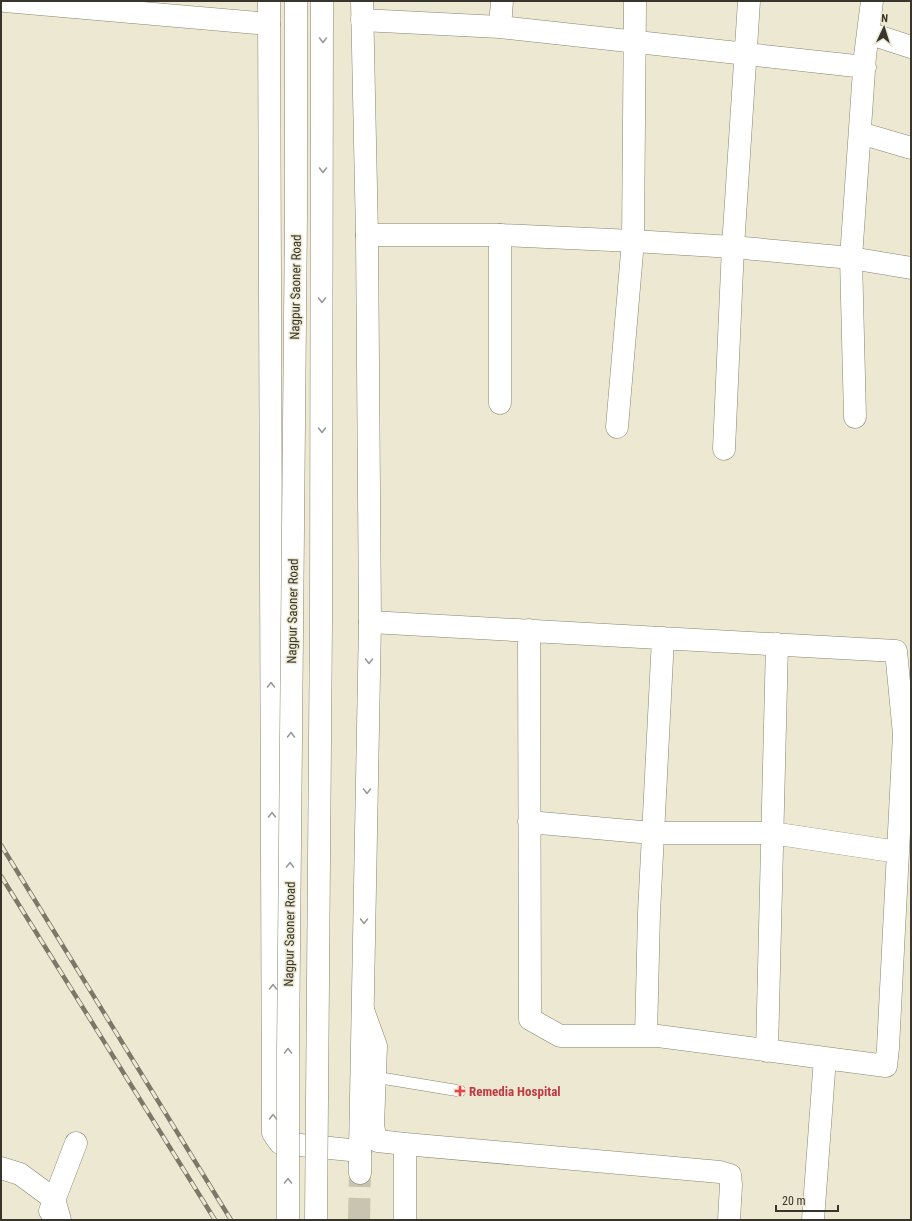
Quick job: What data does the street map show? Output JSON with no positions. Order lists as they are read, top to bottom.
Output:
{
  "streets": {
    "main road": ["Nagpur Saoner Road"]
  },
  "places": {
    "health": ["Remedia Hospital"]
  },
  "scale_bar": "20 m",
  "north": "top"
}
